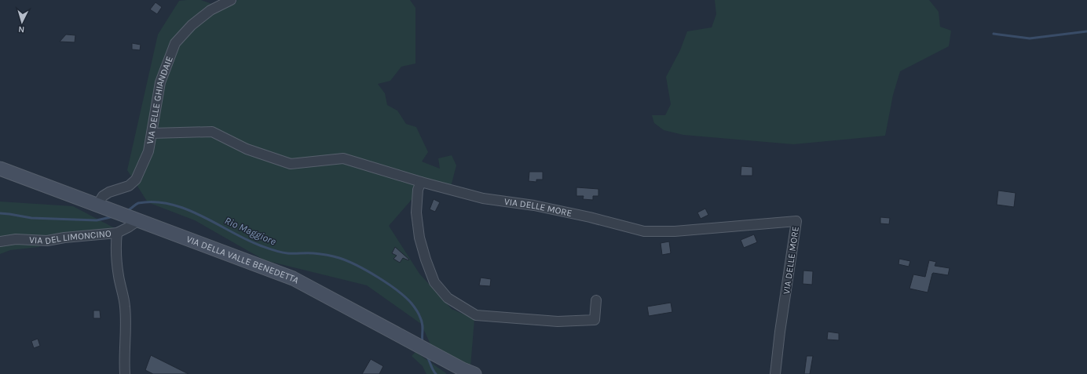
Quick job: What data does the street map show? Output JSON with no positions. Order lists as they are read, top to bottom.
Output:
{
  "streets": {
    "main road": ["VIA DELLA VALLE BENEDETTA"],
    "street": ["VIA DELLE GHIANDAIE", "VIA DELLE MORE", "VIA DEL LIMONCINO"]
  },
  "crossings": [
    ["VIA DELLE GHIANDAIE", "VIA DELLA VALLE BENEDETTA"],
    ["VIA DEL LIMONCINO", "VIA DELLA VALLE BENEDETTA"]
  ],
  "water": ["Rio Maggiore"],
  "north": "bottom"
}
